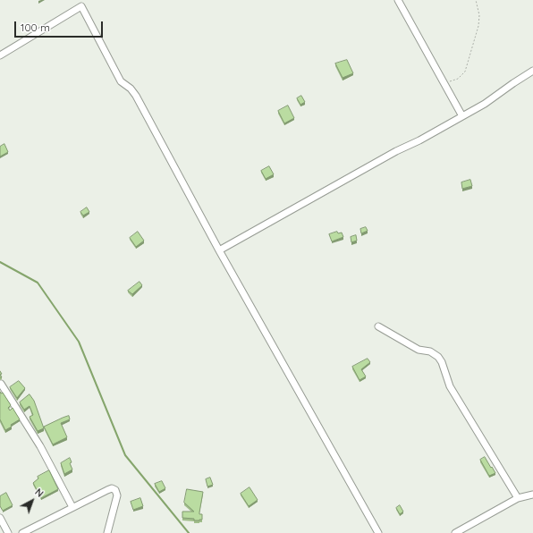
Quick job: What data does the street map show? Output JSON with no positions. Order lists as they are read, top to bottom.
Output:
{
  "scale_bar": "100 m",
  "north": "top right"
}
